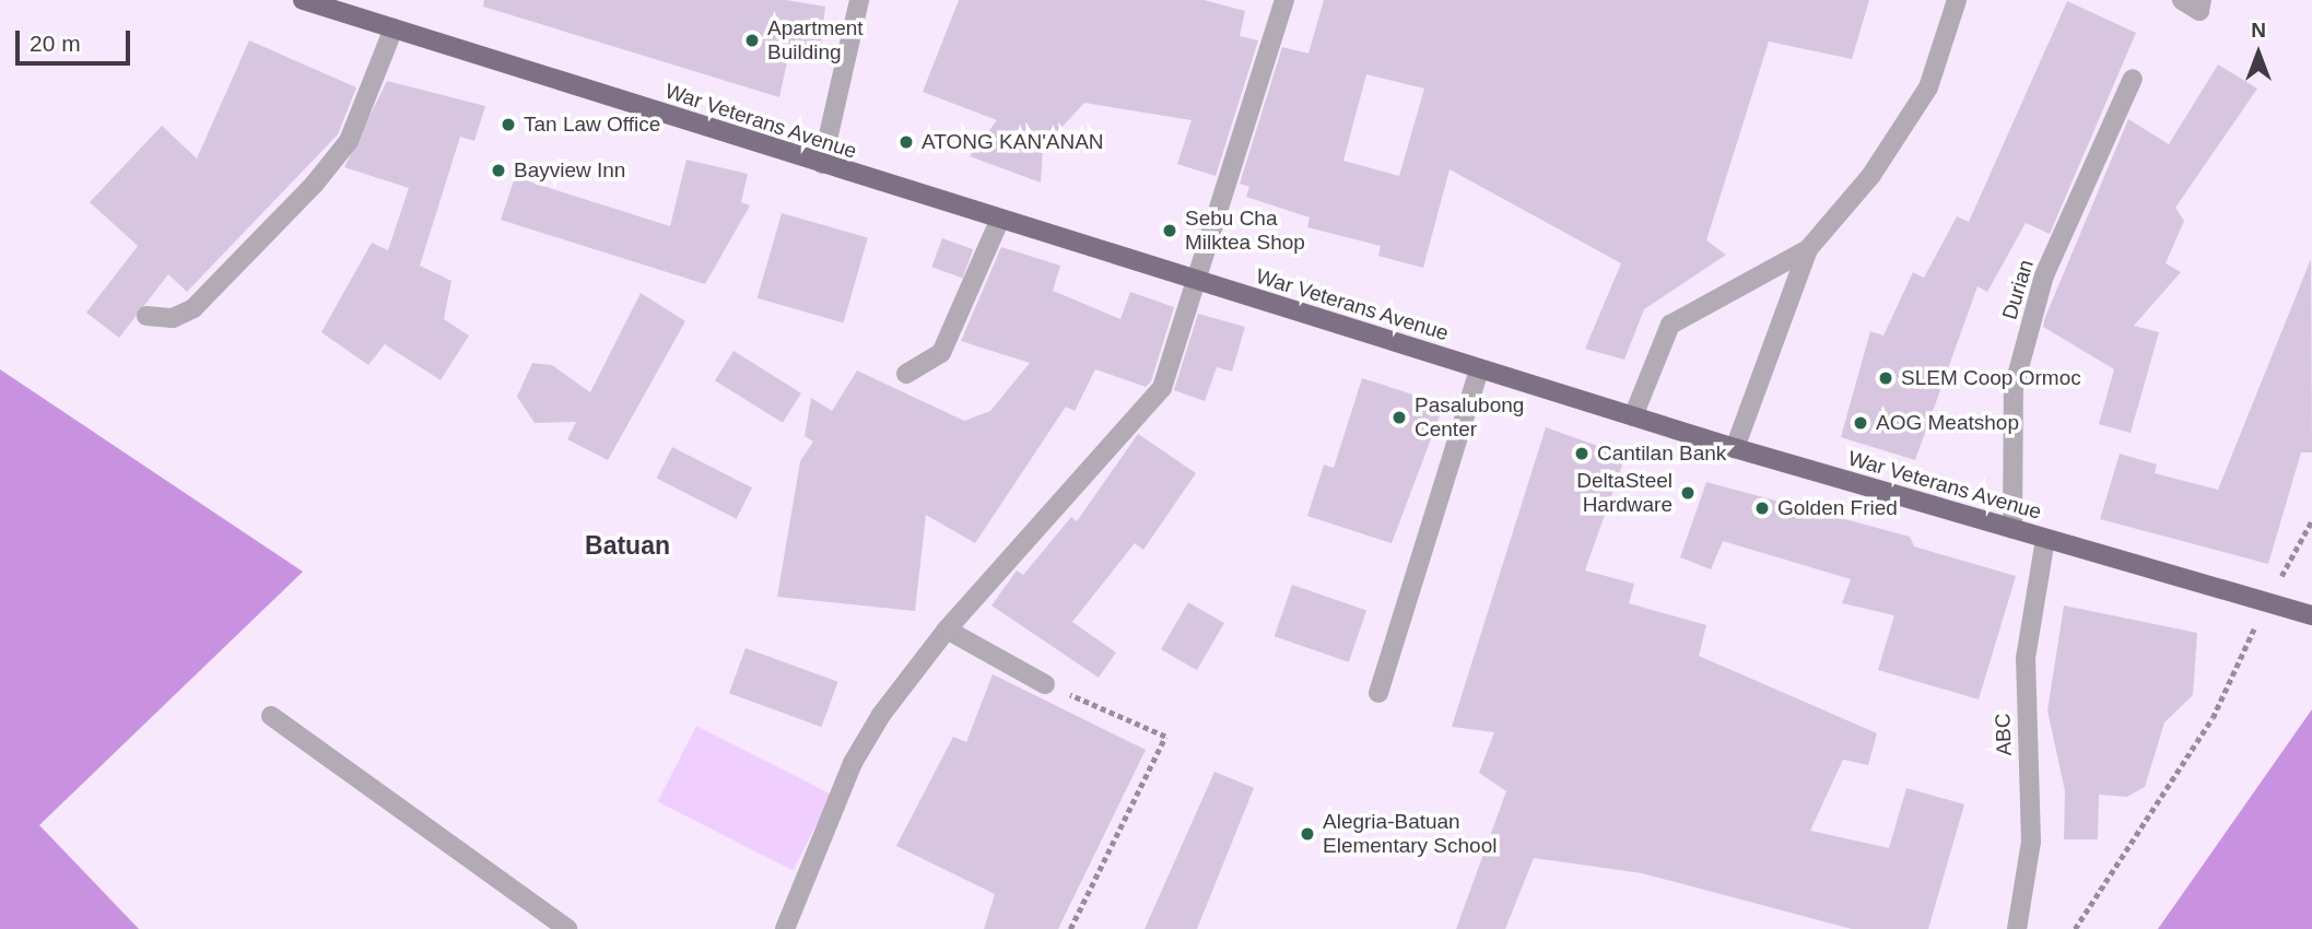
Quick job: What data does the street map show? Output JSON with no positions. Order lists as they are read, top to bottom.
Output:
{
  "streets": {
    "main road": ["War Veterans Avenue"],
    "street": ["Durian", "ABC"]
  },
  "crossings": [
    ["War Veterans Avenue", "Durian"],
    ["War Veterans Avenue", "ABC"]
  ],
  "districts": ["Batuan"],
  "places": [
    "Apartment Building",
    "Tan Law Office",
    "ATONG KAN'ANAN",
    "Bayview Inn",
    "Sebu Cha Milktea Shop",
    "SLEM Coop Ormoc",
    "Pasalubong Center",
    "AOG Meatshop",
    "Cantilan Bank",
    "DeltaSteel Hardware",
    "Golden Fried",
    "Alegria-Batuan Elementary School"
  ],
  "scale_bar": "20 m",
  "north": "top"
}
